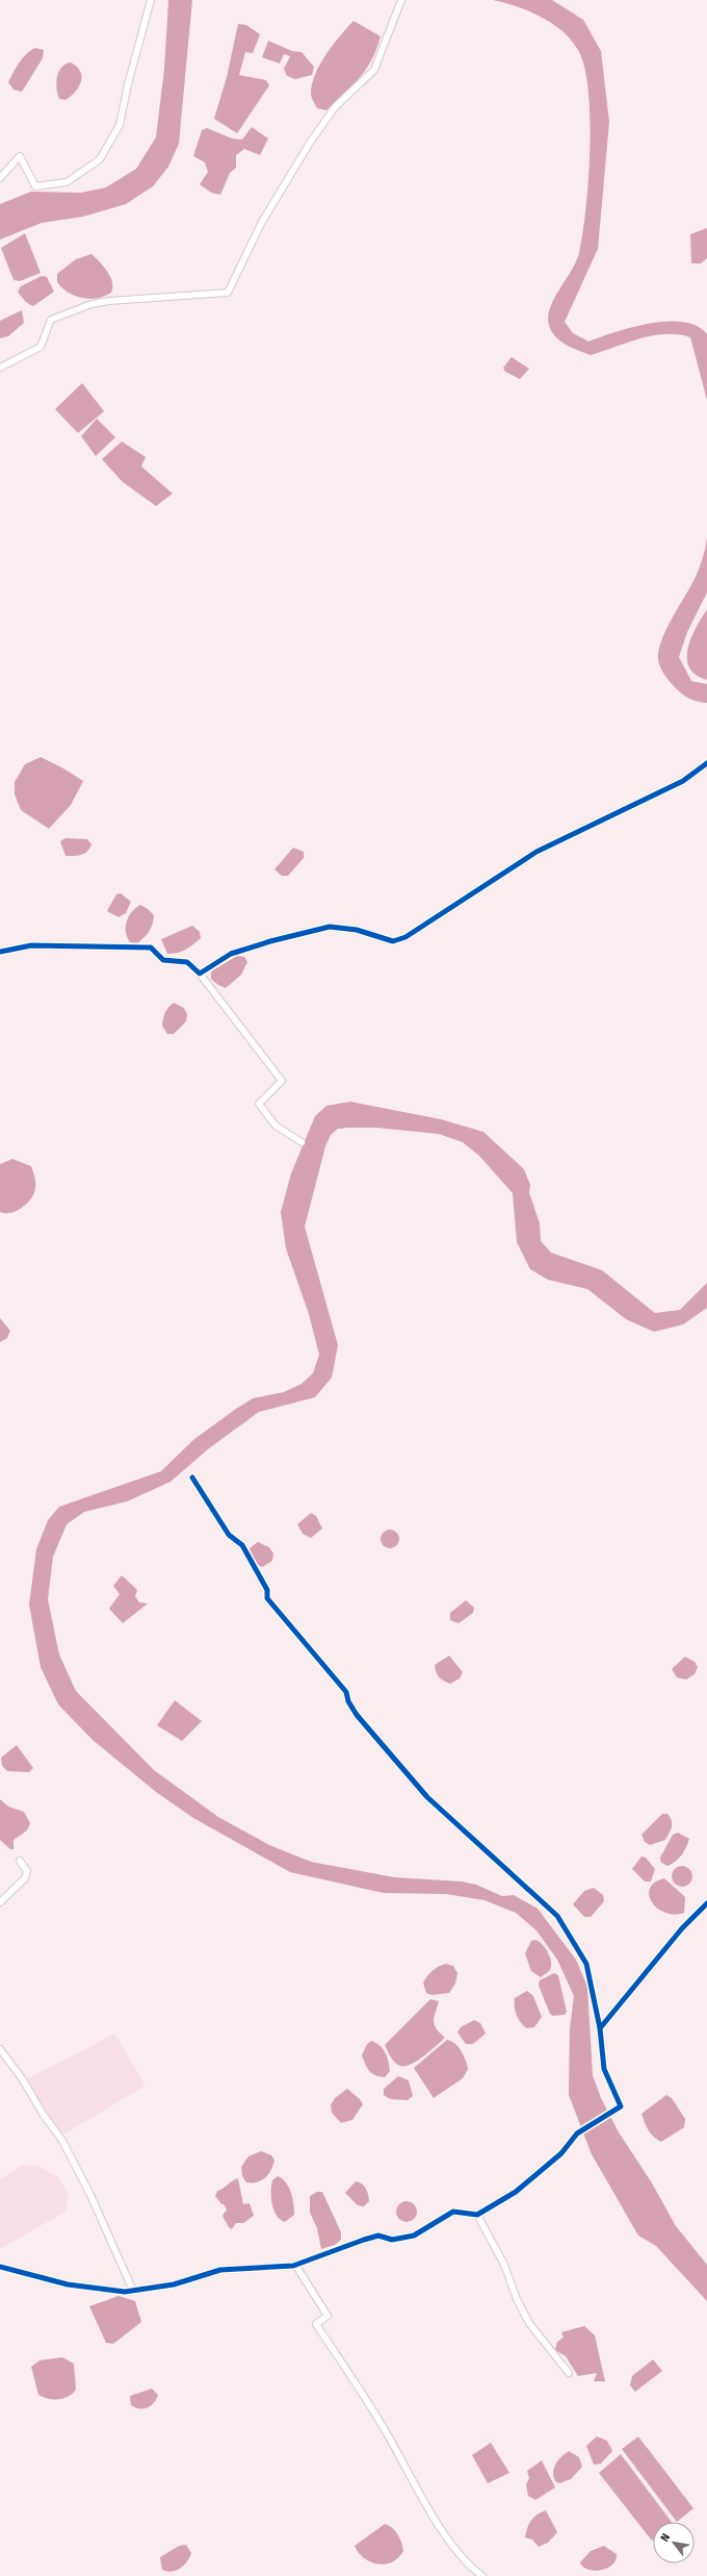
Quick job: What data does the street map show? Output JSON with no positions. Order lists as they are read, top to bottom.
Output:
{
  "north": "top left"
}
